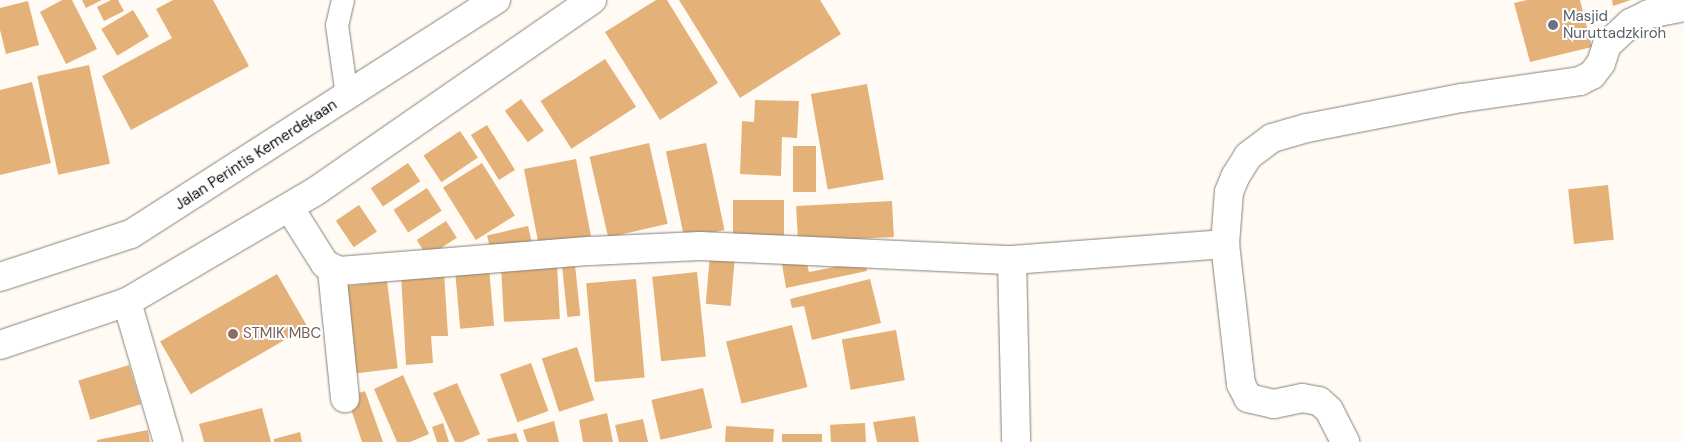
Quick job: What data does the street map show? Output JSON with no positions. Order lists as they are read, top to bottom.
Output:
{
  "streets": {
    "main road": ["Jalan Perintis Kemerdekaan"]
  },
  "places": ["Masjid Nuruttadzkiroh", "STMIK MBC"]
}
